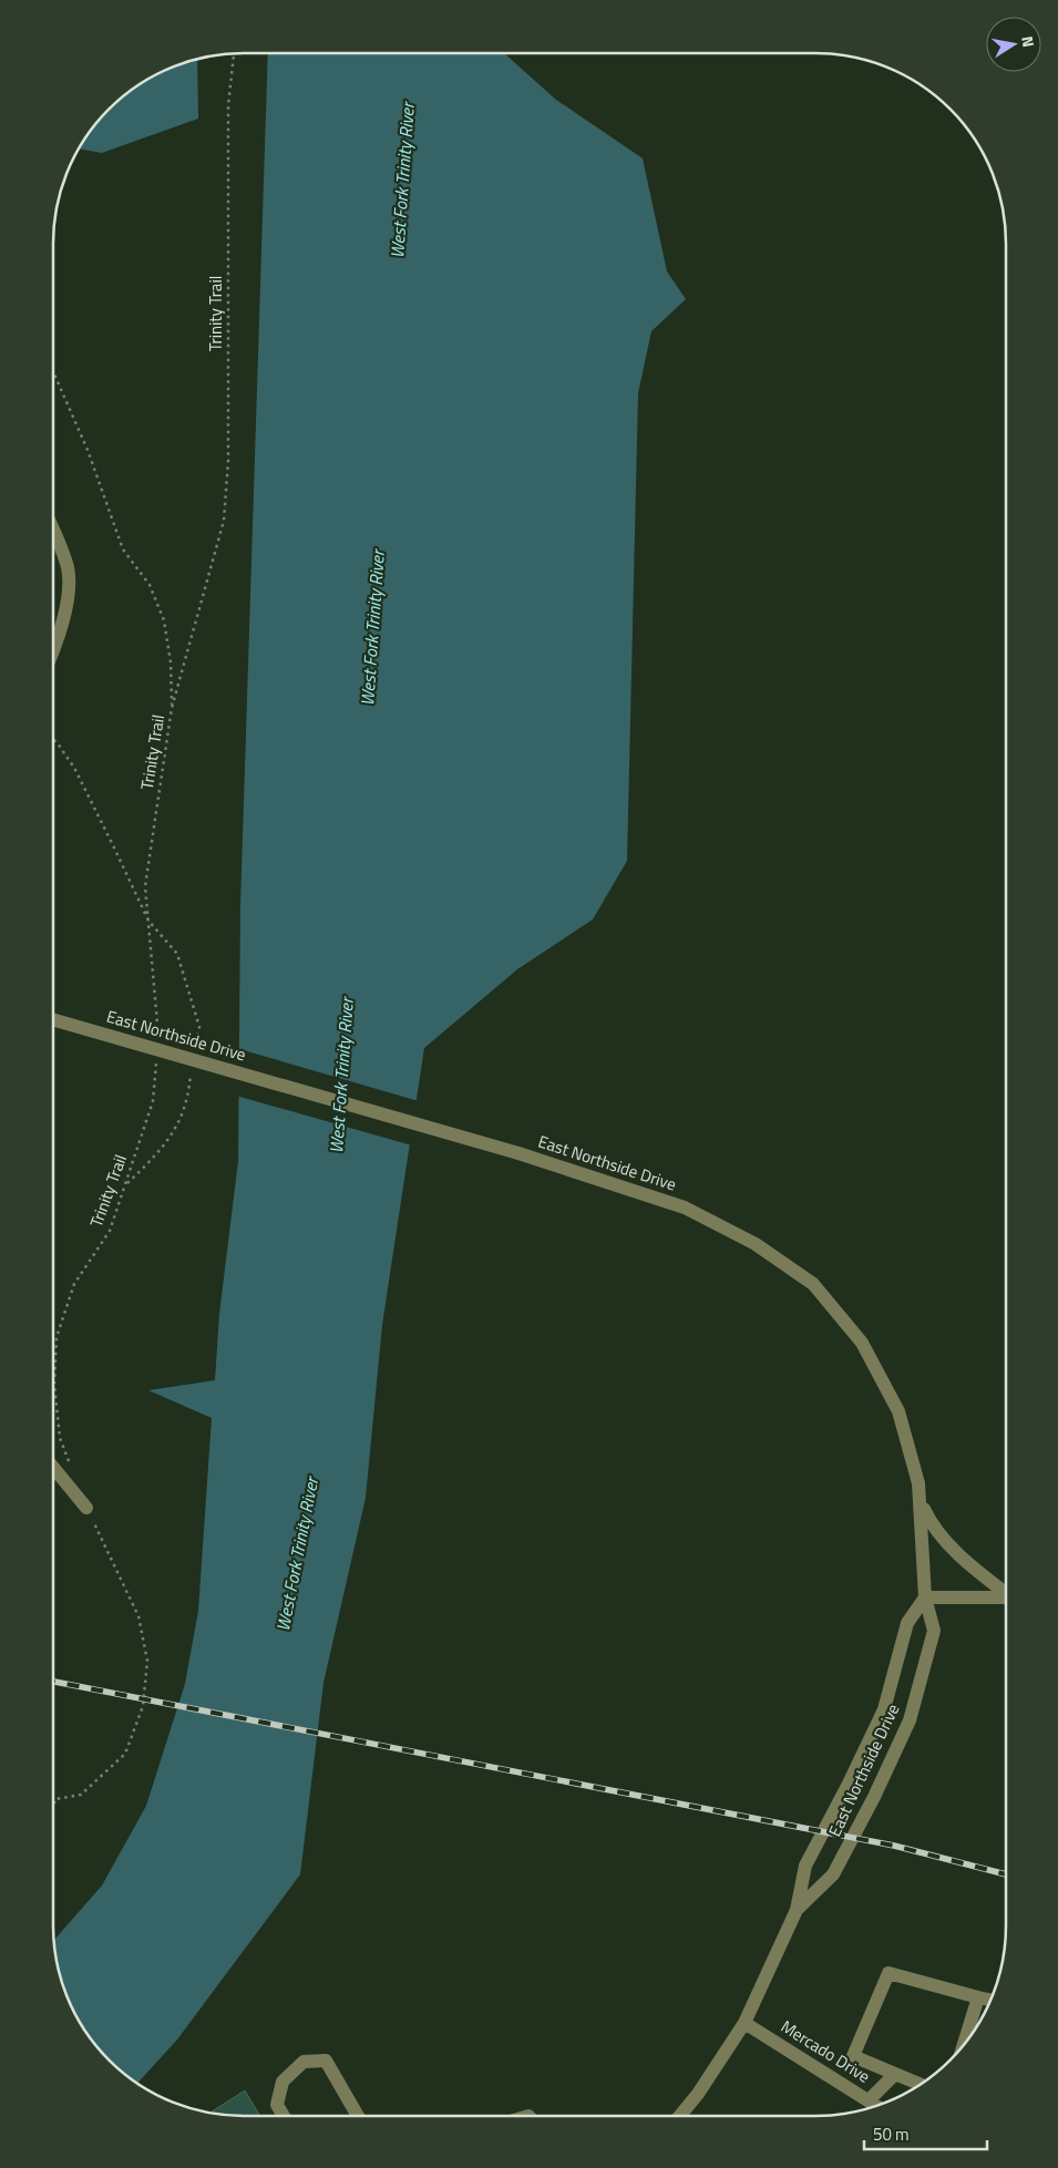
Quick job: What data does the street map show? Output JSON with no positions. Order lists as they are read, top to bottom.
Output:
{
  "streets": {
    "street": ["East Northside Drive", "Mercado Drive"],
    "path": ["Trinity Trail"]
  },
  "crossings": [
    ["East Northside Drive", "Mercado Drive"]
  ],
  "water": ["West Fork Trinity River"],
  "scale_bar": "50 m",
  "north": "right"
}
